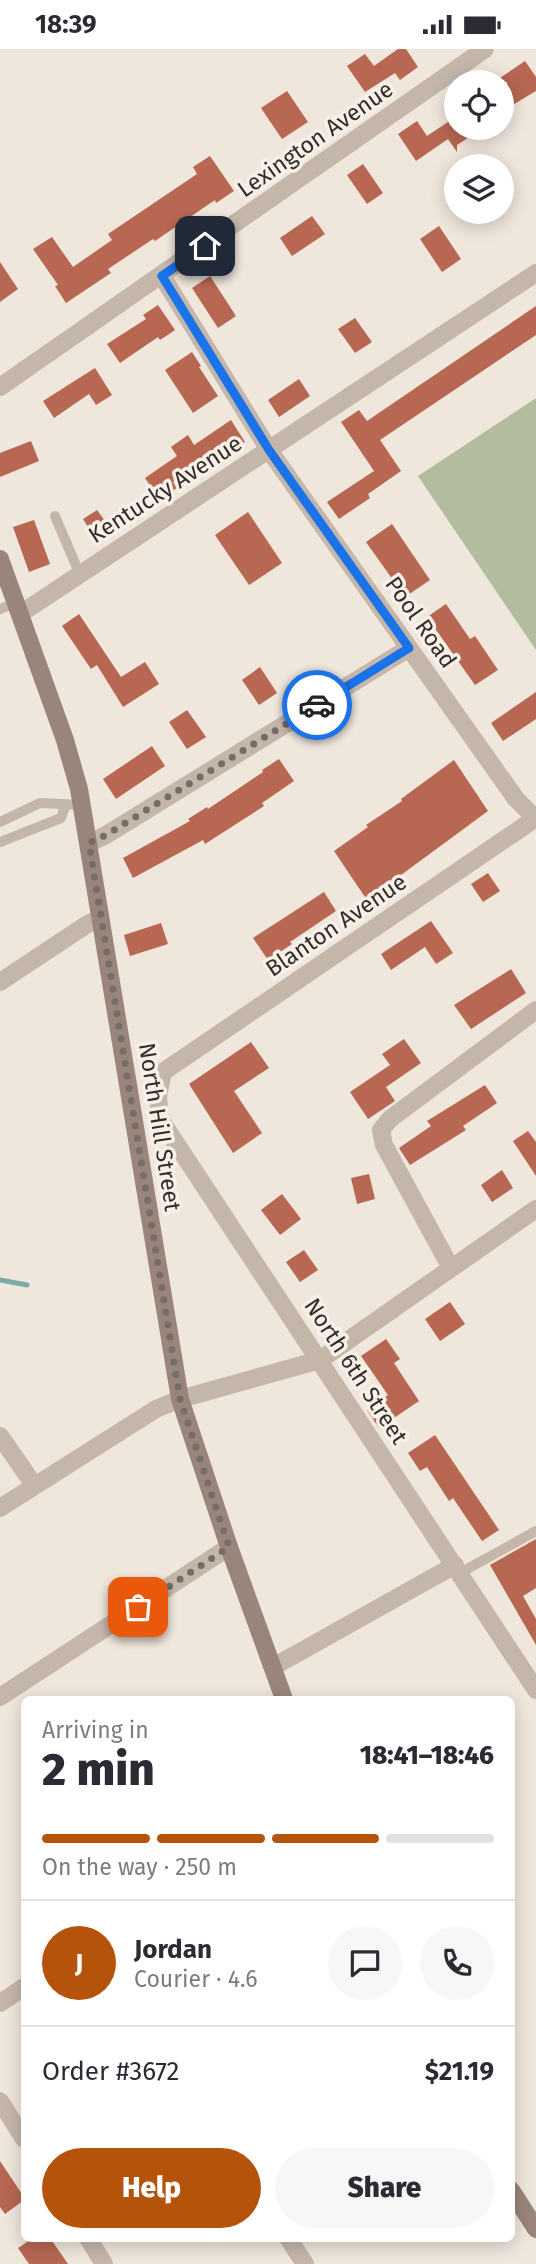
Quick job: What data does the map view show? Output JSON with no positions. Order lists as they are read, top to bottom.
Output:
{
  "streets": {
    "street": [
      "Lexington Avenue",
      "Kentucky Avenue",
      "Pool Road",
      "Blanton Avenue",
      "North Hill Street",
      "North 6th Street"
    ]
  },
  "crossings": [
    ["Lexington Avenue", "Pool Road"],
    ["Kentucky Avenue", "Pool Road"],
    ["Kentucky Avenue", "North Hill Street"],
    ["Pool Road", "Blanton Avenue"],
    ["Blanton Avenue", "North 6th Street"]
  ],
  "page": {
    "status": "18:39",
    "heading": ["2 min", "Arriving in", "18:41–18:46"],
    "panel": [
      "Jordan",
      "Courier · 4.6",
      "Order #3672",
      "$21.19"
    ],
    "bar": "On the way · 250 m",
    "round": "J",
    "buttons": ["Help", "Share"]
  }
}
